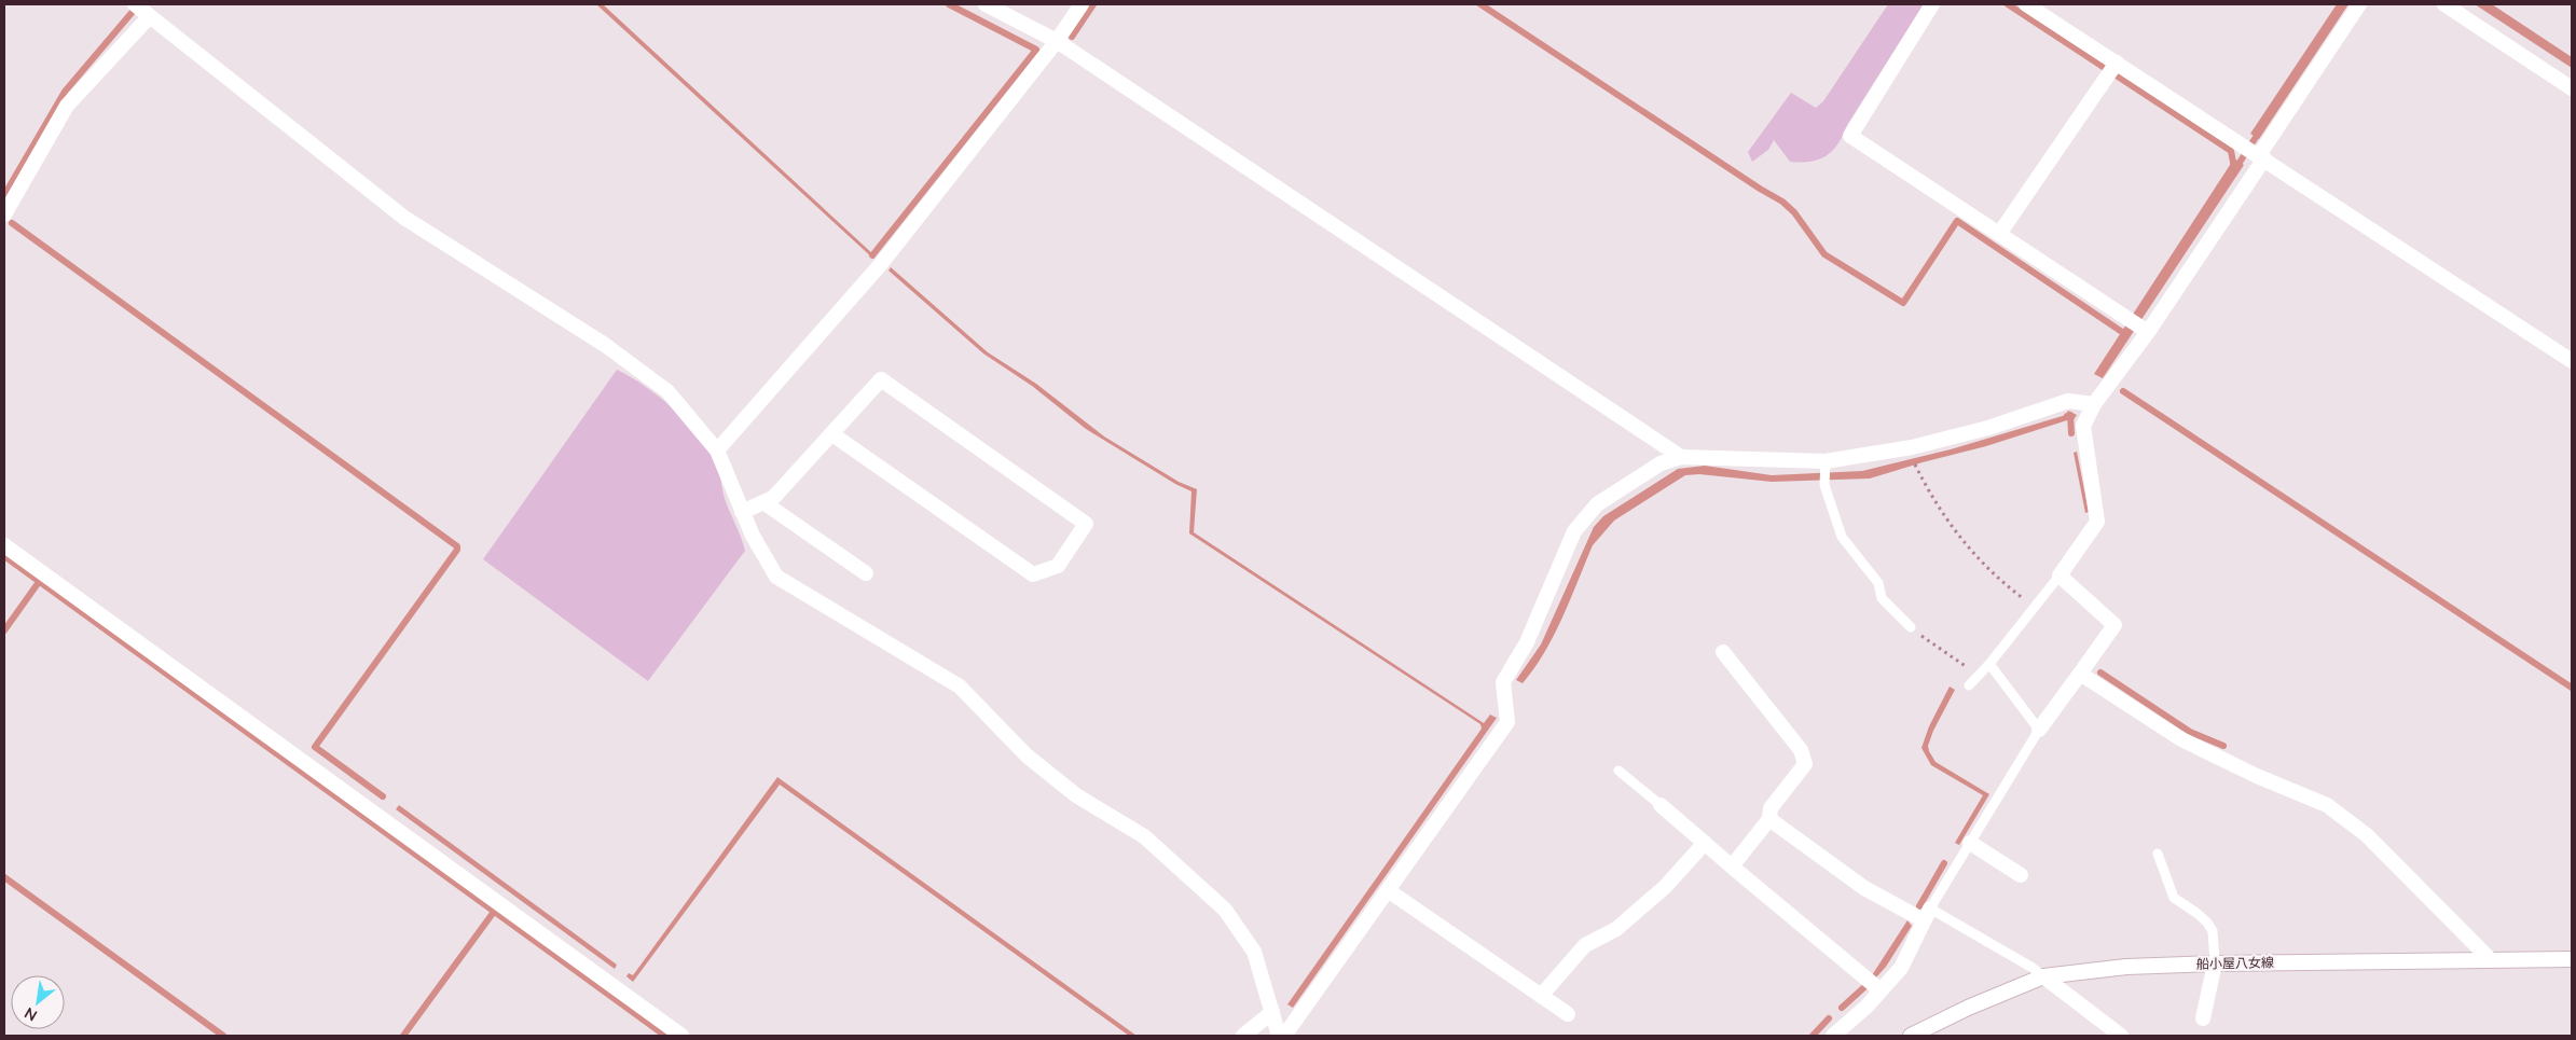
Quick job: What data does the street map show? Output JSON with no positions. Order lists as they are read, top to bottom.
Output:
{
  "streets": {
    "street": ["船小屋八女線"]
  },
  "north": "bottom left"
}
